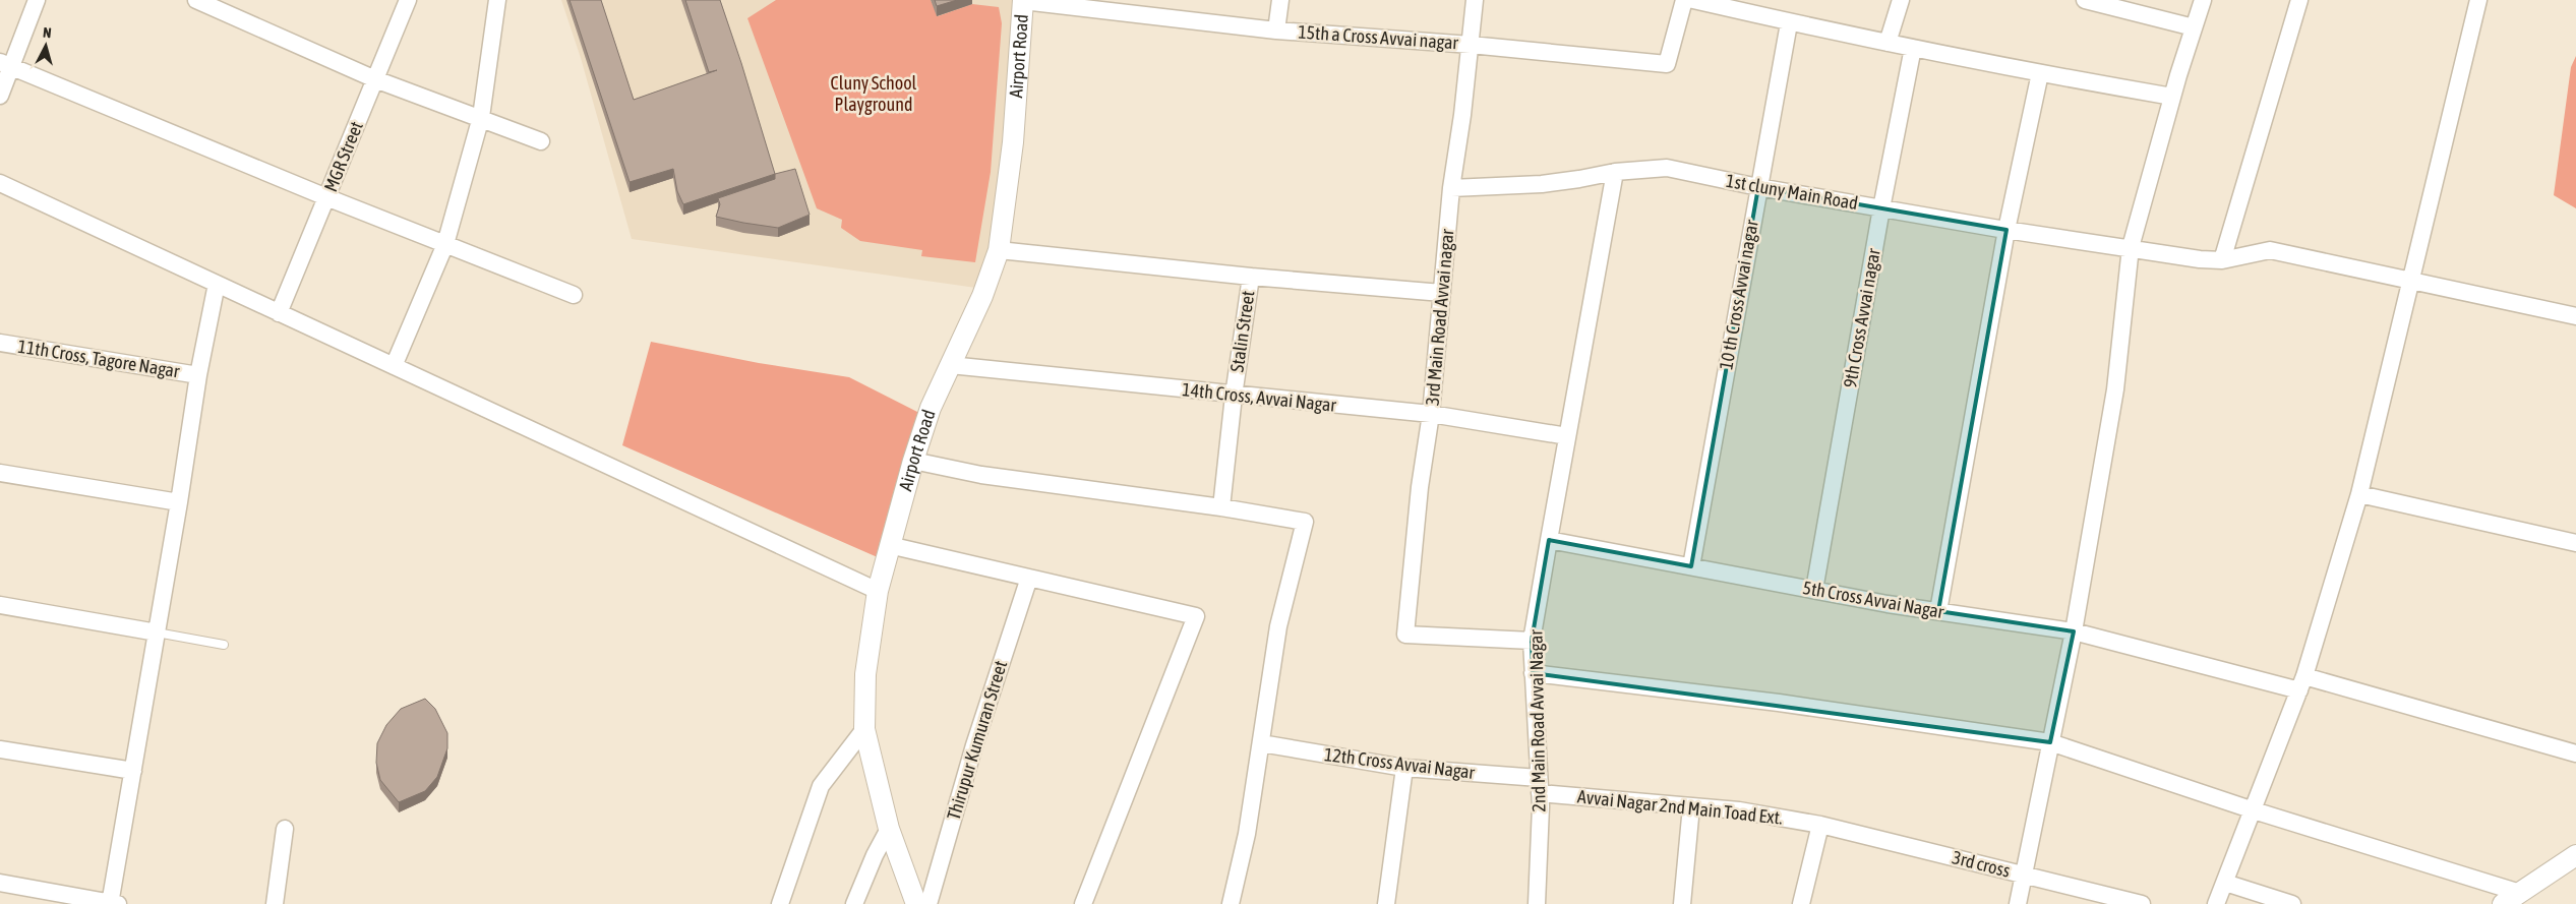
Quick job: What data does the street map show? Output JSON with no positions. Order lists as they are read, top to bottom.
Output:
{
  "streets": {
    "street": [
      "15th a Cross Avvai nagar",
      "Airport Road",
      "MGR Street",
      "1st cluny Main Road",
      "10 th Cross Avvai nagar",
      "3rd Main Road Avvai nagar",
      "9th Cross Avvai nagar",
      "Stalin Street",
      "11th Cross, Tagore Nagar",
      "14th Cross, Avvai Nagar",
      "5th Cross Avvai Nagar",
      "2nd Main Road Avvai Nagar",
      "Thirupur Kumuran Street",
      "12th Cross Avvai Nagar",
      "Avvai Nagar 2nd Main Toad Ext.",
      "3rd cross"
    ]
  },
  "crossings": [
    ["15th a Cross Avvai nagar", "Airport Road"],
    ["15th a Cross Avvai nagar", "3rd Main Road Avvai nagar"],
    ["Airport Road", "14th Cross, Avvai Nagar"],
    ["1st cluny Main Road", "10 th Cross Avvai nagar"],
    ["1st cluny Main Road", "3rd Main Road Avvai nagar"],
    ["1st cluny Main Road", "9th Cross Avvai nagar"],
    ["10 th Cross Avvai nagar", "5th Cross Avvai Nagar"],
    ["3rd Main Road Avvai nagar", "14th Cross, Avvai Nagar"],
    ["3rd Main Road Avvai nagar", "2nd Main Road Avvai Nagar"],
    ["9th Cross Avvai nagar", "5th Cross Avvai Nagar"],
    ["Stalin Street", "14th Cross, Avvai Nagar"],
    ["5th Cross Avvai Nagar", "2nd Main Road Avvai Nagar"],
    ["2nd Main Road Avvai Nagar", "12th Cross Avvai Nagar"],
    ["2nd Main Road Avvai Nagar", "Avvai Nagar 2nd Main Toad Ext."],
    ["12th Cross Avvai Nagar", "Avvai Nagar 2nd Main Toad Ext."],
    ["Avvai Nagar 2nd Main Toad Ext.", "3rd cross"]
  ],
  "parks": ["Cluny School Playground"],
  "north": "top"
}
